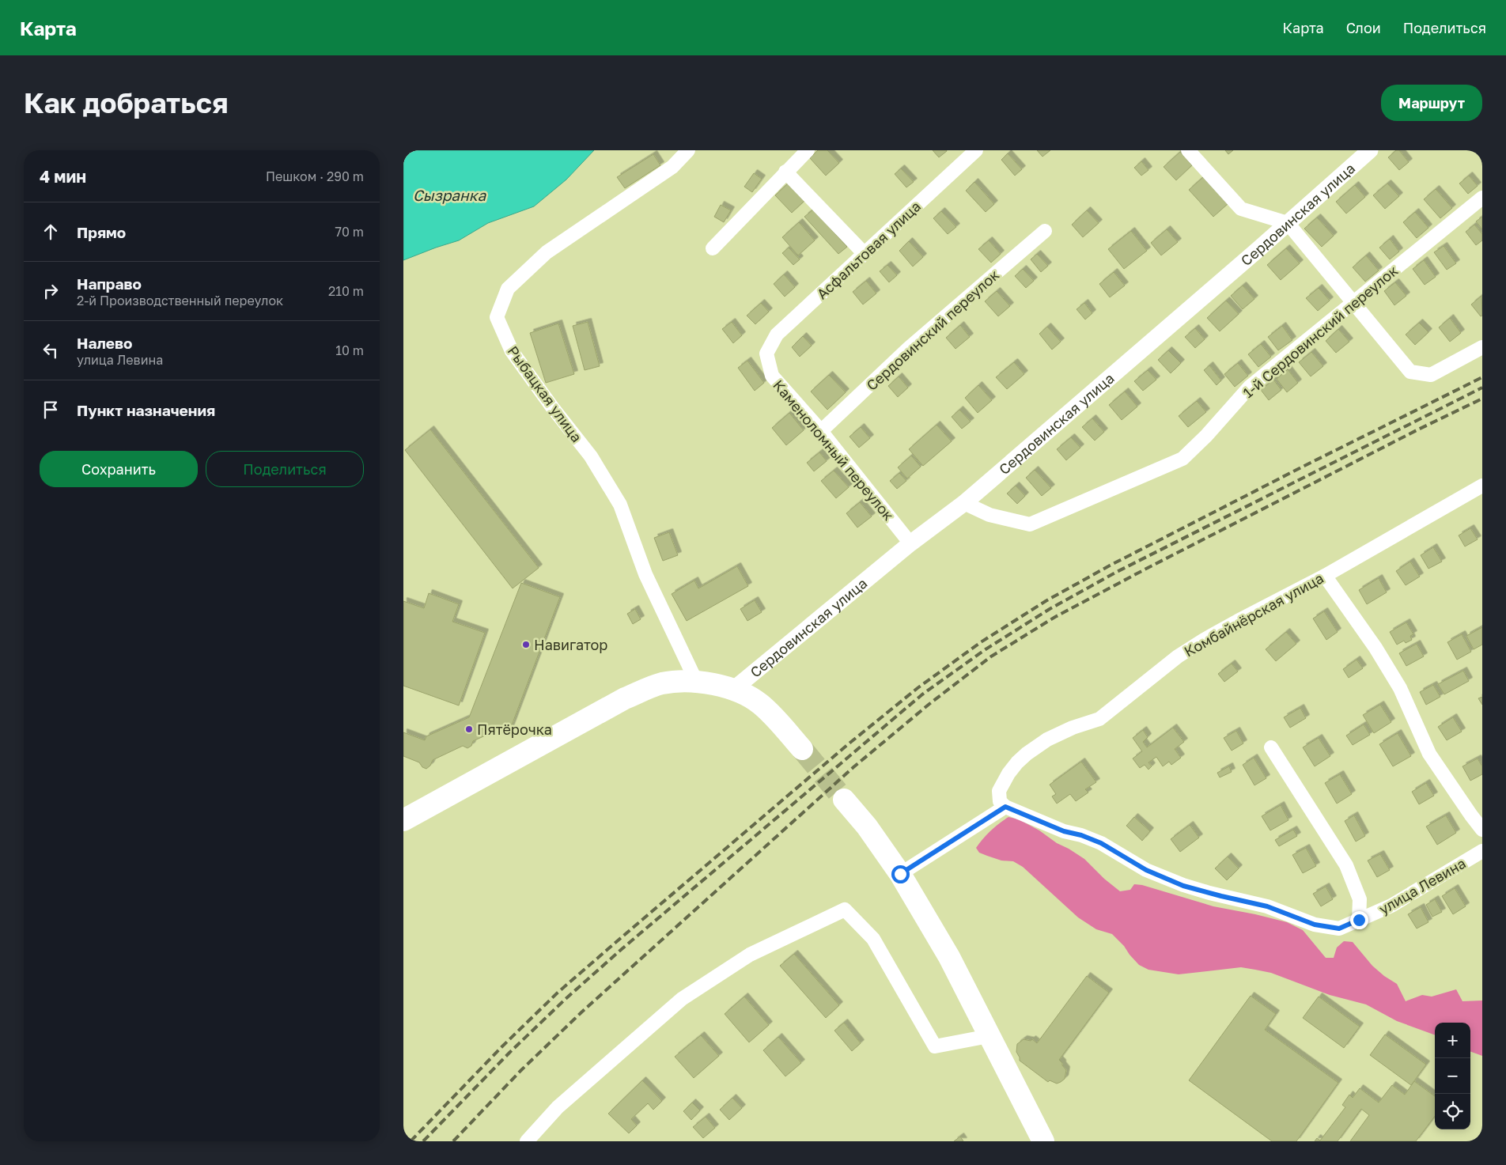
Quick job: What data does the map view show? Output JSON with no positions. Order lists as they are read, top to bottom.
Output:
{
  "streets": {
    "street": [
      "Сердовинская улица",
      "Асфальтовая улица",
      "Сердовинский переулок",
      "1-й Сердовинский переулок",
      "Рыбацкая улица",
      "Каменоломный переулок",
      "Комбайнёрская улица",
      "улица Левина"
    ]
  },
  "crossings": [
    ["Сердовинская улица", "1-й Сердовинский переулок"],
    ["Сердовинская улица", "Каменоломный переулок"],
    ["Асфальтовая улица", "Каменоломный переулок"],
    ["Сердовинский переулок", "Каменоломный переулок"],
    ["Комбайнёрская улица", "улица Левина"]
  ],
  "water": ["Сызранка"],
  "places": ["Навигатор", "Пятёрочка"],
  "page": {
    "header": "Карта",
    "nav": ["Карта", "Слои", "Поделиться"],
    "buttons": [
      "Маршрут",
      ["Сохранить", "Поделиться"]
    ],
    "title": "Как добраться",
    "heading": ["4 мин", "Пешком · 290 m"],
    "list": [
      ["Прямо", "70 m"],
      ["Направо", "2-й Производственный переулок", "210 m"],
      ["Налево", "улица Левина", "10 m"],
      "Пункт назначения"
    ],
    "map_buttons": ["+", "−"]
  }
}
